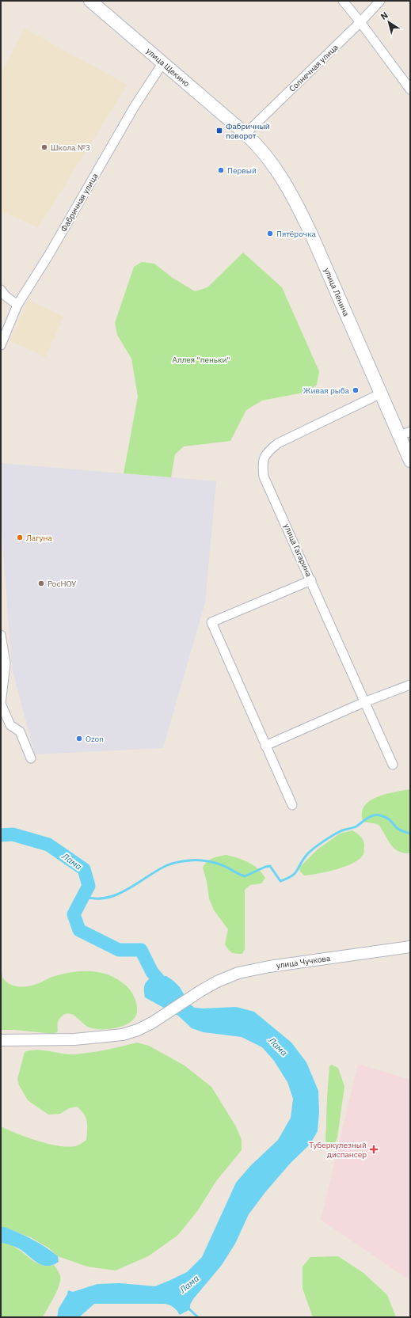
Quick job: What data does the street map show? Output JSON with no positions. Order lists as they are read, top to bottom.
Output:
{
  "streets": {
    "main road": ["улица Щекино", "улица Ленина"],
    "street": [
      "Солнечная улица",
      "Фабричная улица",
      "улица Гагарина",
      "улица Чучкова"
    ]
  },
  "crossings": [
    ["улица Щекино", "Солнечная улица"],
    ["улица Щекино", "Фабричная улица"],
    ["улица Щекино", "улица Ленина"],
    ["Солнечная улица", "улица Ленина"],
    ["улица Ленина", "улица Гагарина"]
  ],
  "water": ["Лама"],
  "parks": ["Аллея \"пеньки\""],
  "places": {
    "transit": ["Фабричный поворот"],
    "other": [
      "Школа №3",
      "Первый",
      "Пятёрочка",
      "Живая рыба",
      "Лагуна",
      "РосНОУ",
      "Ozon"
    ],
    "health": ["Туберкулезный диспансер"]
  },
  "north": "top left"
}
